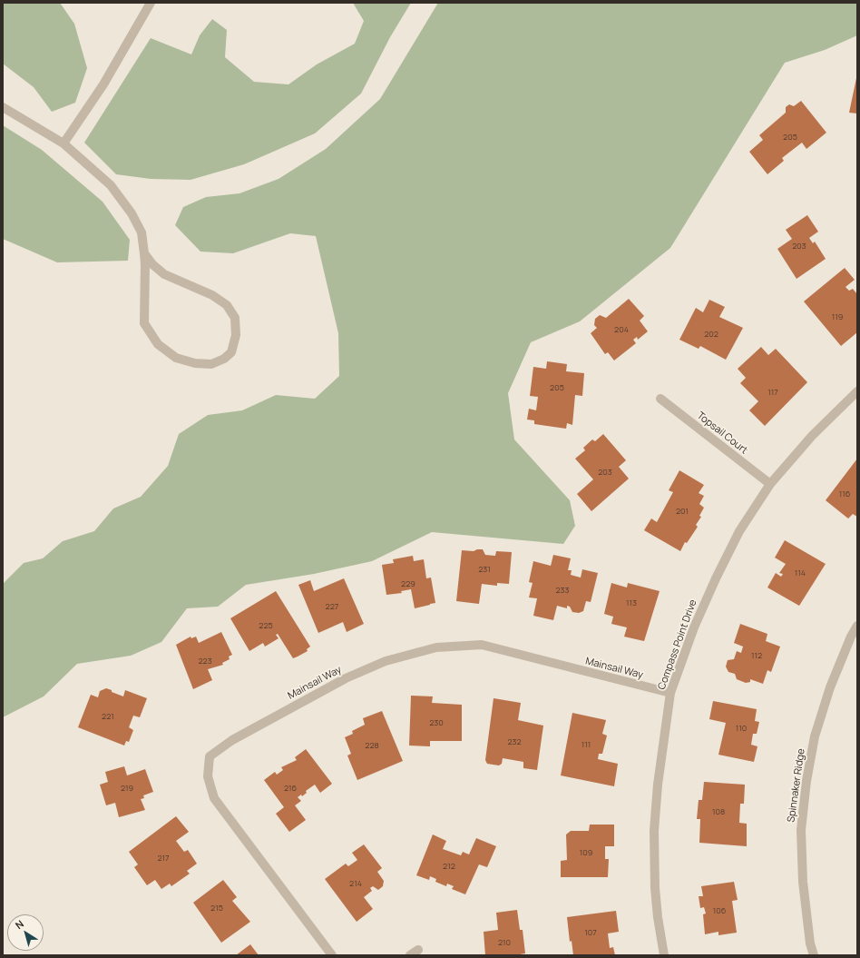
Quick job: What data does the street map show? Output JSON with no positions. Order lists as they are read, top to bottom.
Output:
{
  "streets": {
    "street": [
      "Topsail Court",
      "Compass Point Drive",
      "Mainsail Way",
      "Spinnaker Ridge"
    ]
  },
  "crossings": [
    ["Topsail Court", "Compass Point Drive"],
    ["Compass Point Drive", "Mainsail Way"]
  ],
  "house_numbers": [
    "205",
    "203",
    "119",
    "204",
    "202",
    "205",
    "117",
    "203",
    "116",
    "201",
    "231",
    "114",
    "229",
    "233",
    "113",
    "227",
    "225",
    "112",
    "223",
    "221",
    "230",
    "110",
    "232",
    "111",
    "228",
    "219",
    "216",
    "108",
    "109",
    "217",
    "212",
    "214",
    "215",
    "106",
    "107",
    "210"
  ],
  "north": "top left"
}
